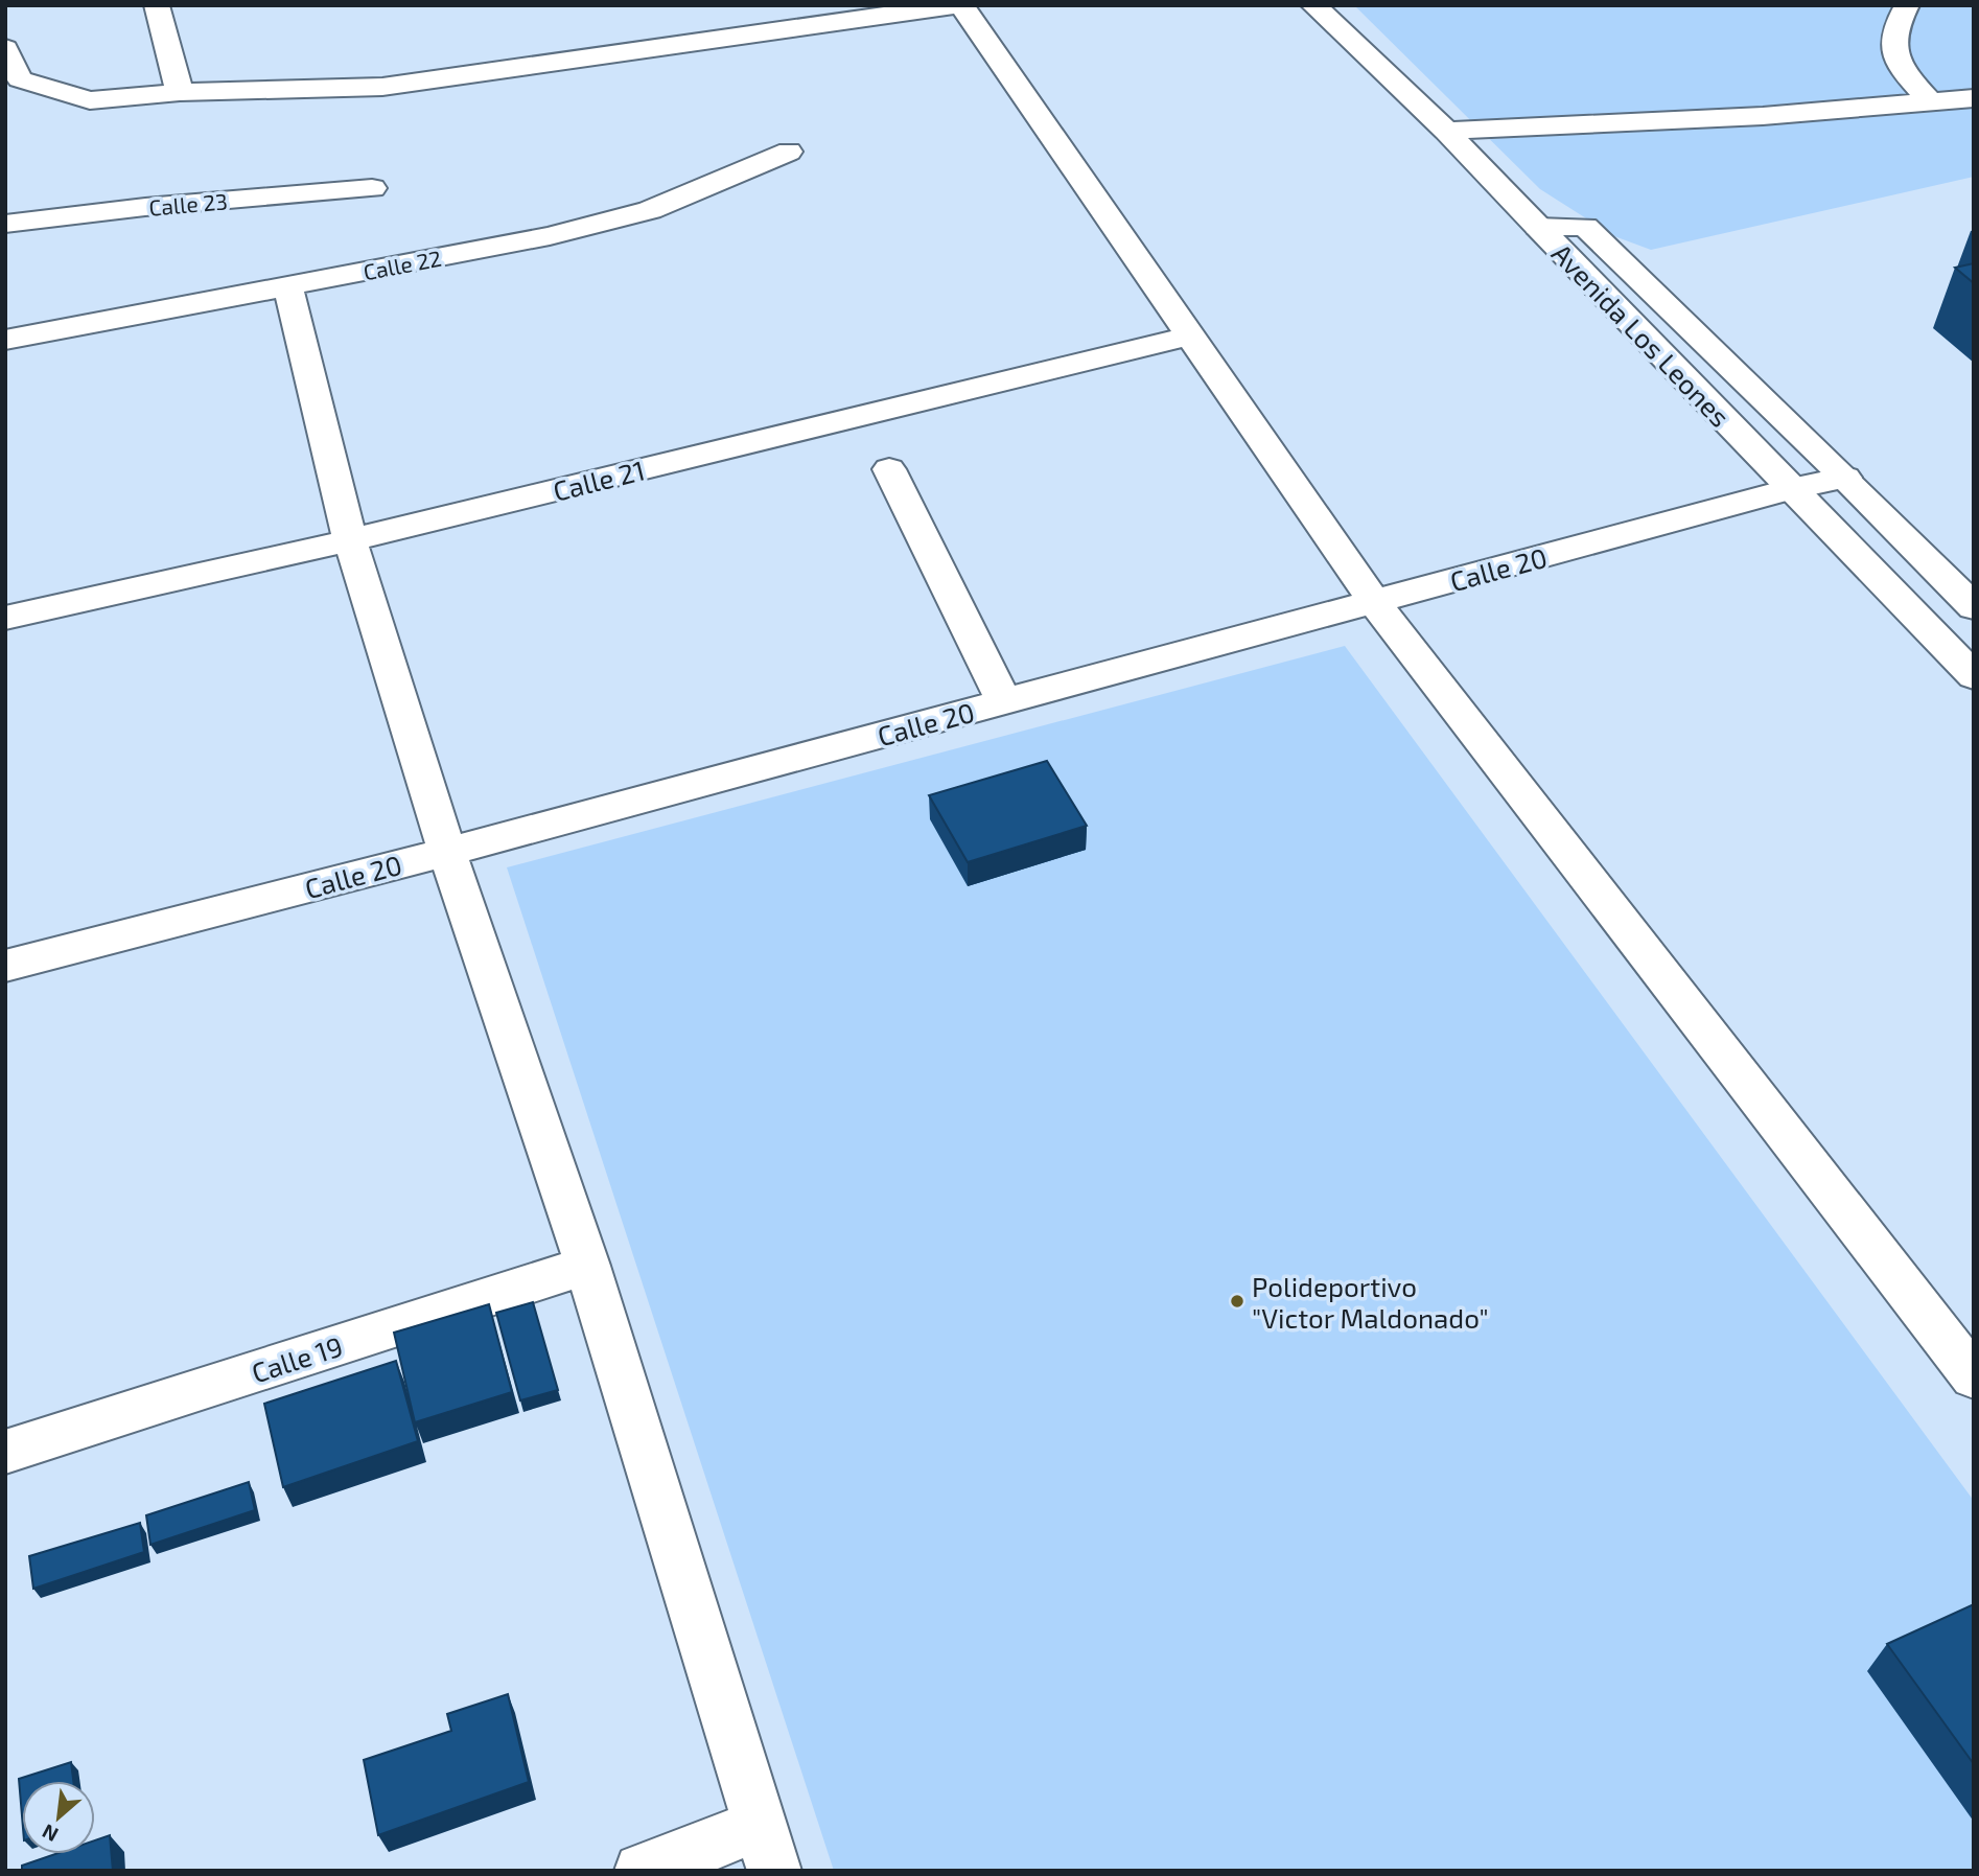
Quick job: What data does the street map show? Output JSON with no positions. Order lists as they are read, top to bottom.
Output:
{
  "streets": {
    "street": [
      "Calle 23",
      "Calle 22",
      "Avenida Los Leones",
      "Calle 21",
      "Calle 20",
      "Calle 19"
    ]
  },
  "crossings": [
    ["Avenida Los Leones", "Calle 20"]
  ],
  "places": ["Polideportivo \"Victor Maldonado\""],
  "north": "bottom left"
}
